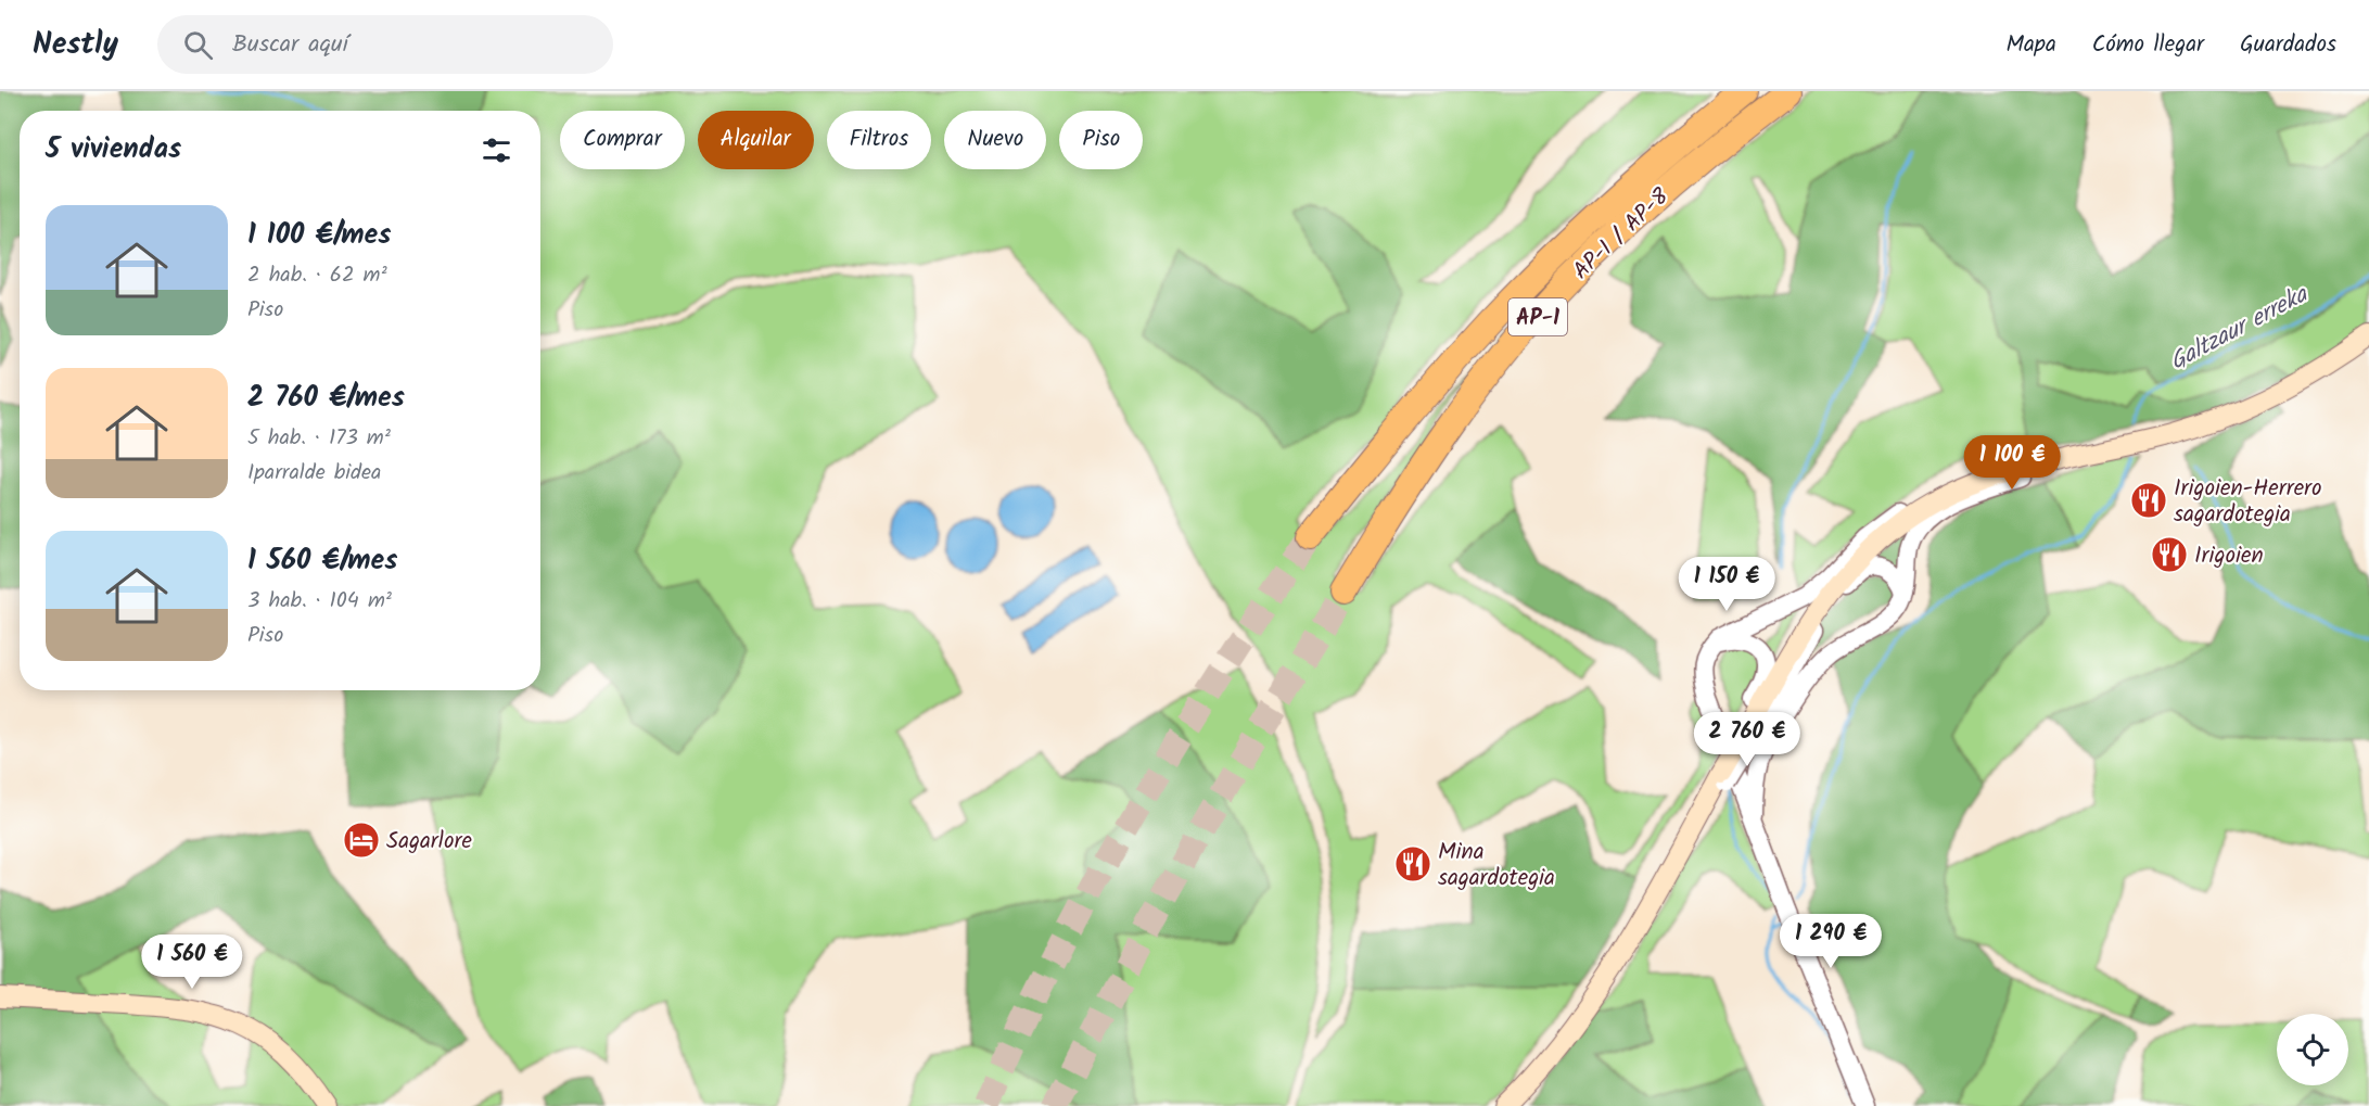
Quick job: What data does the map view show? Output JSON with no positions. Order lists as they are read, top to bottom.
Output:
{
  "streets": {
    "highway": ["AP-1 / AP-8", "AP-1"]
  },
  "water": ["Galtzaur erreka"],
  "places": {
    "restaurant": ["Irigoien-Herrero sagardotegia", "Irigoien", "Mina sagardotegia"],
    "hotel": ["Sagarlore"]
  },
  "page": {
    "header": "Nestly",
    "search": "Buscar aquí",
    "nav": ["Mapa", "Cómo llegar", "Guardados"],
    "chip": [
      "Comprar",
      "Alquilar",
      "Filtros",
      "Nuevo",
      "Piso"
    ],
    "heading": "5 viviendas",
    "list": [
      {
        "name": "1 100 €/mes",
        "note": "2 hab. · 62 m² · Piso"
      },
      {
        "name": "2 760 €/mes",
        "note": "5 hab. · 173 m² · Iparralde bidea"
      },
      {
        "name": "1 560 €/mes",
        "note": "3 hab. · 104 m² · Piso"
      }
    ],
    "price": [
      "1 100 €",
      "1 150 €",
      "2 760 €",
      "1 290 €",
      "1 560 €"
    ]
  }
}
